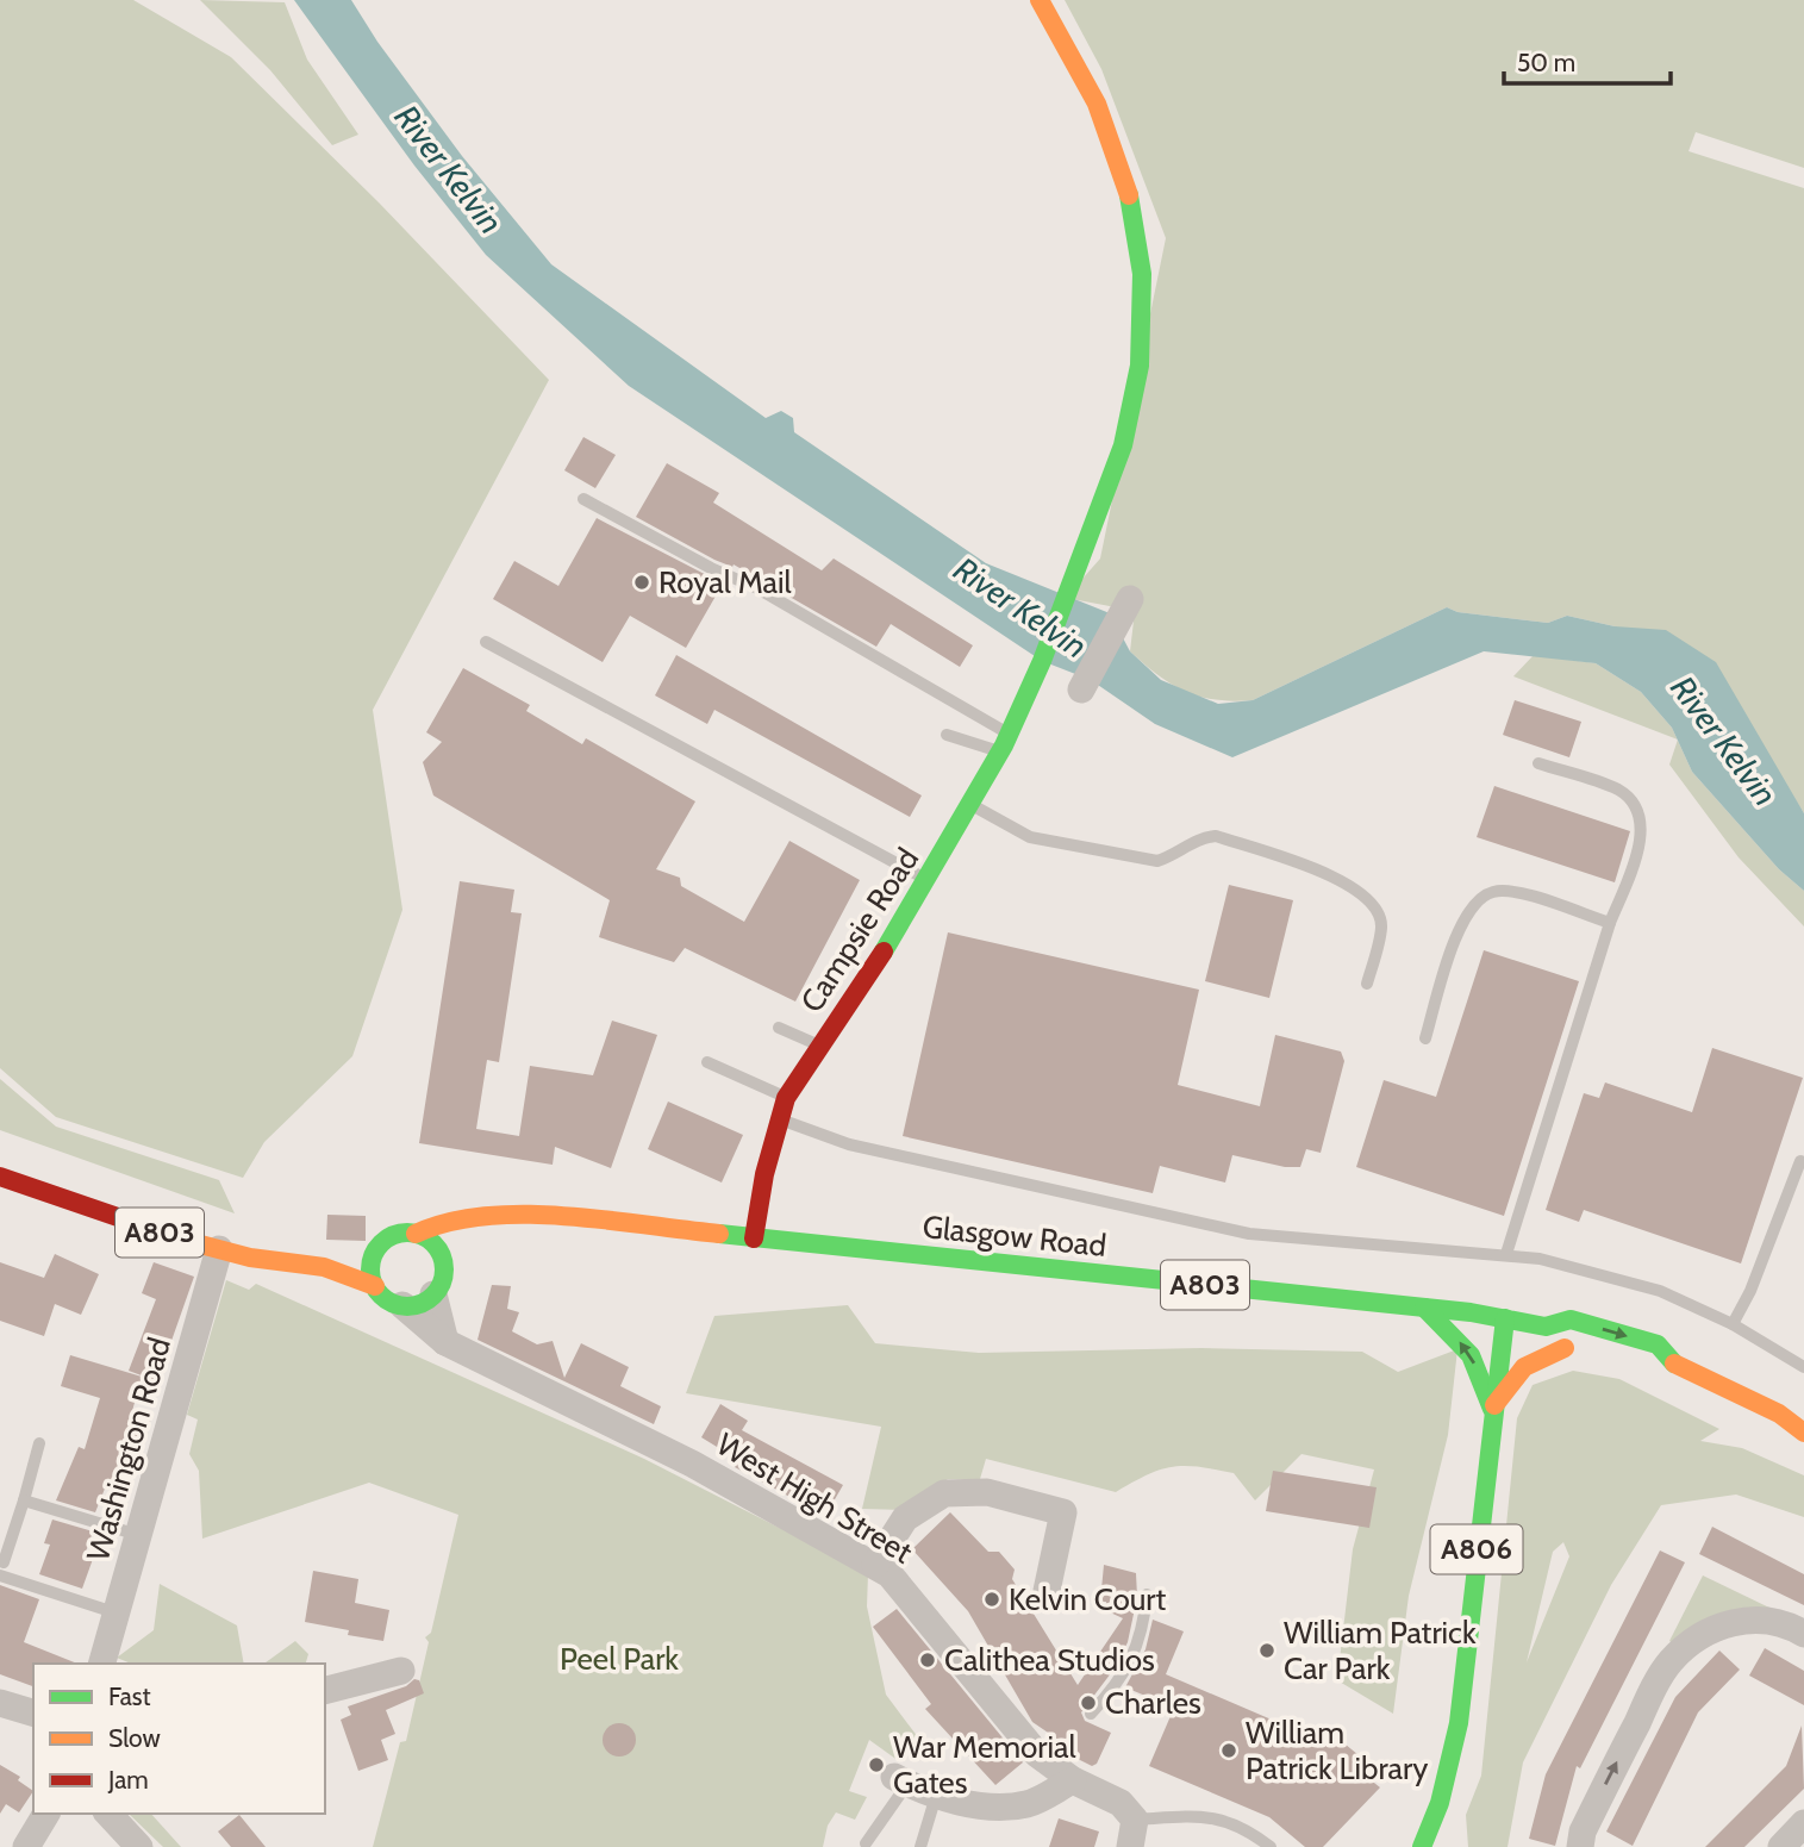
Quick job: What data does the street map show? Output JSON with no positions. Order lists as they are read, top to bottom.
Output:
{
  "streets": {
    "main road": [
      "Campsie Road",
      "A803",
      "Glasgow Road",
      "A806"
    ],
    "street": ["Washington Road", "West High Street"]
  },
  "crossings": [
    ["Campsie Road", "Glasgow Road"],
    ["A803", "Glasgow Road"],
    ["A803", "Washington Road"],
    ["A803", "West High Street"],
    ["Glasgow Road", "West High Street"],
    ["Glasgow Road", "A806"]
  ],
  "water": ["River Kelvin"],
  "parks": ["Peel Park"],
  "places": [
    "Royal Mail",
    "Kelvin Court",
    "William Patrick Car Park",
    "Calithea Studios",
    "Charles",
    "William Patrick Library",
    "War Memorial Gates"
  ],
  "legend": ["Fast", "Slow", "Jam"],
  "scale_bar": "50 m"
}
